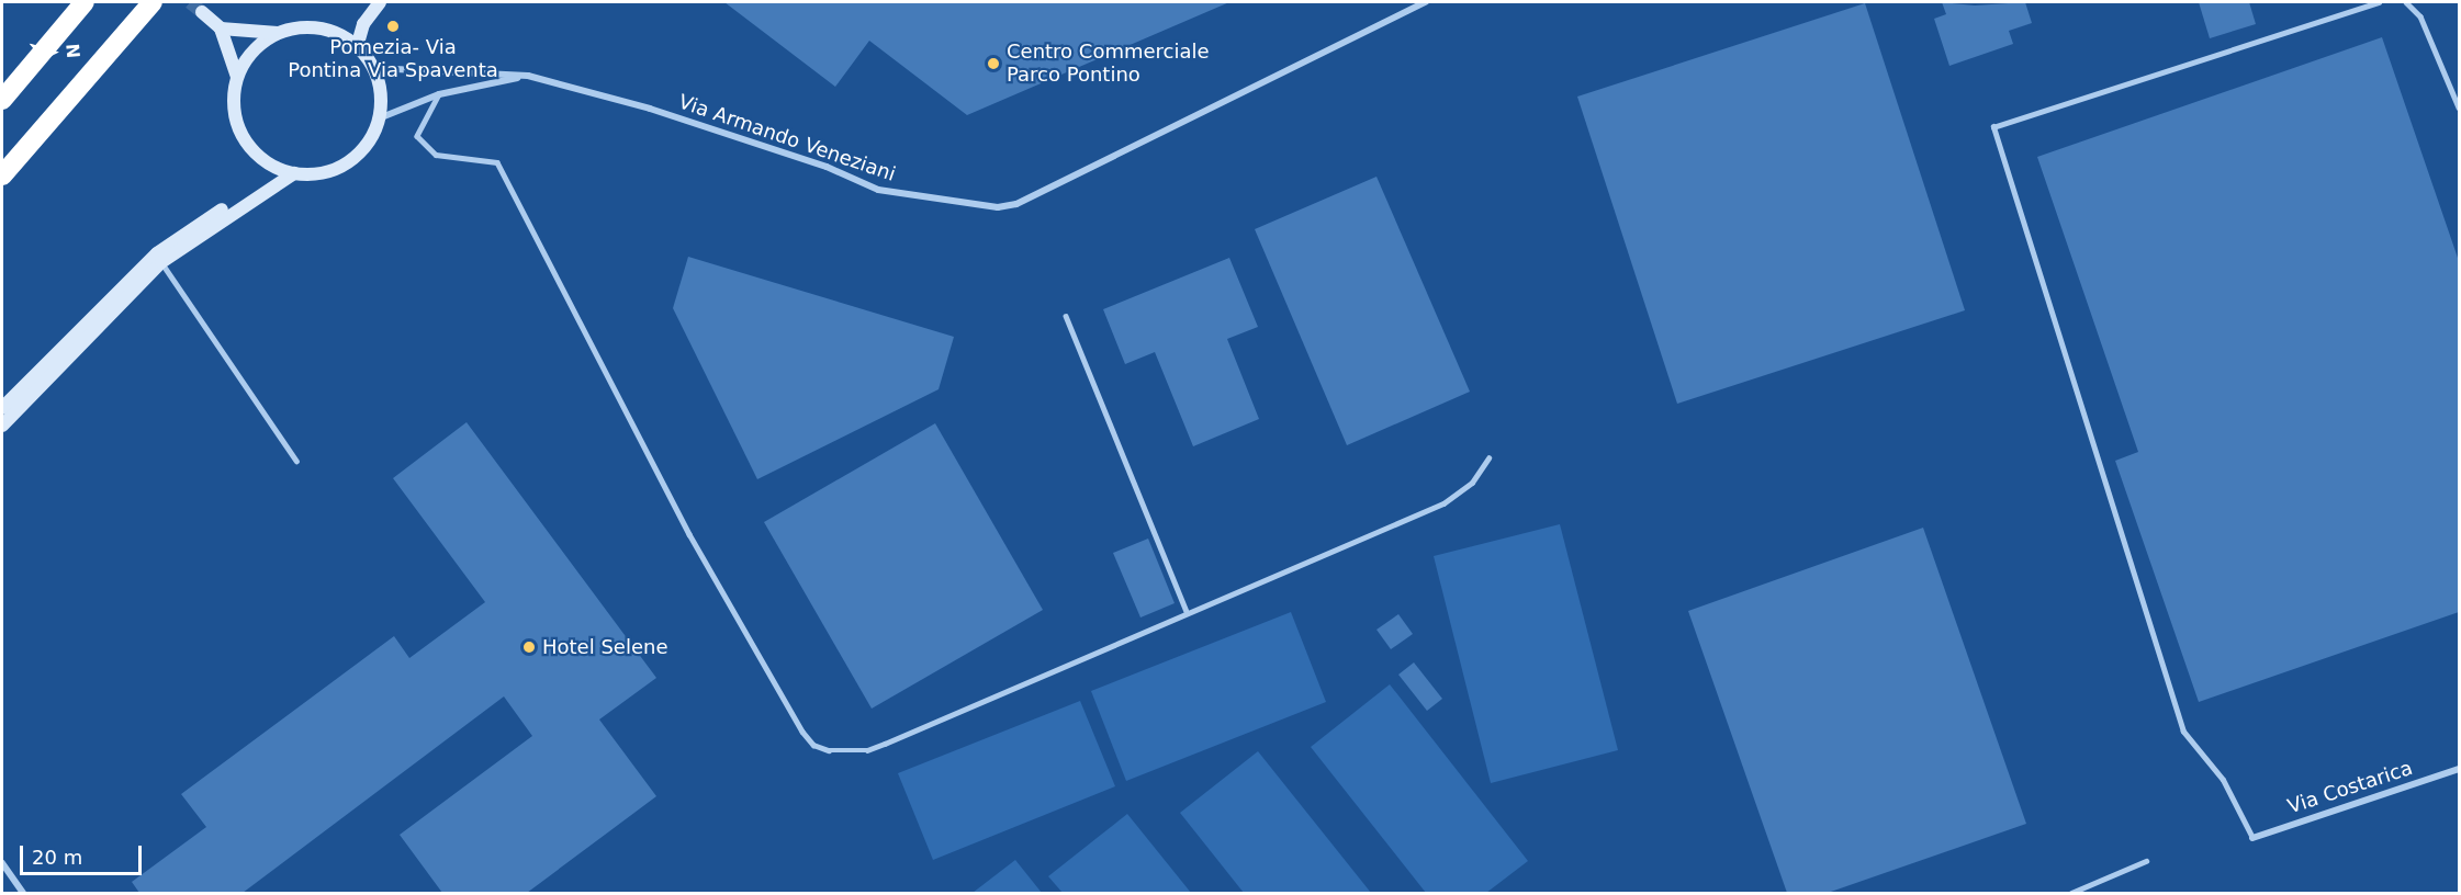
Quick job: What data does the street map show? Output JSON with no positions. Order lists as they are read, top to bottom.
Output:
{
  "streets": {
    "street": ["Via Armando Veneziani", "Via Costarica"]
  },
  "places": ["Pomezia- Via Pontina Via Spaventa", "Centro Commerciale Parco Pontino", "Hotel Selene"],
  "scale_bar": "20 m",
  "north": "right"
}
